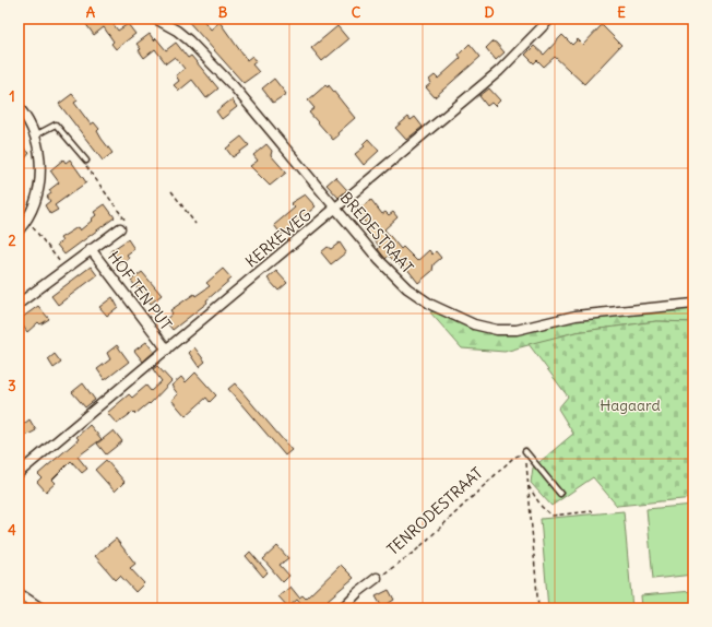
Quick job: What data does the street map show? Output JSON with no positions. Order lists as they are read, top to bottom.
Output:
{
  "streets": {
    "street": ["BREDESTRAAT", "KERKEWEG", "HOF TEN PUT"],
    "path": ["TENRODESTRAAT"]
  },
  "crossings": [
    ["BREDESTRAAT", "KERKEWEG"],
    ["KERKEWEG", "HOF TEN PUT"]
  ],
  "parks": ["Hagaard"],
  "grid": {
    "columns": [
      "A",
      "B",
      "C",
      "D",
      "E"
    ],
    "rows": [
      "1",
      "2",
      "3",
      "4"
    ]
  }
}
